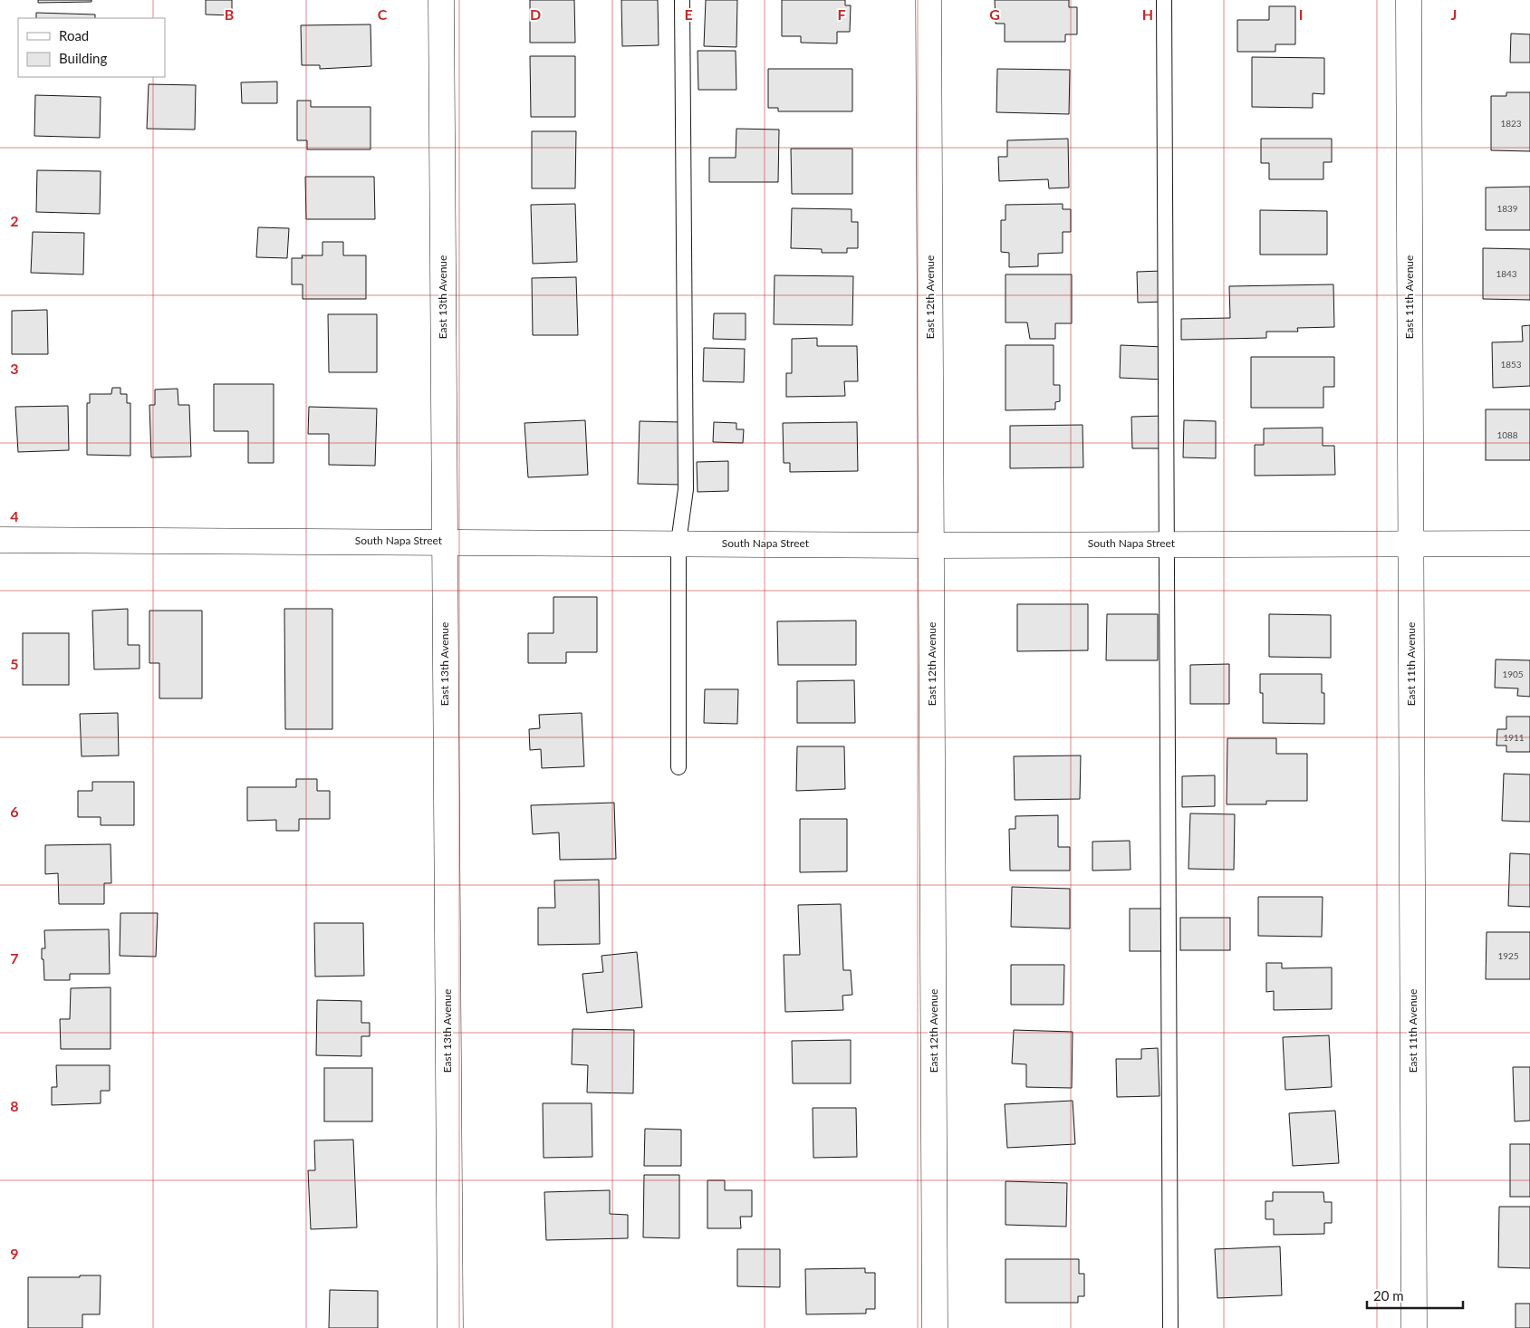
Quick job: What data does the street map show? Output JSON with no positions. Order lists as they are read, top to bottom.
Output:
{
  "streets": {
    "street": [
      "East 13th Avenue",
      "East 12th Avenue",
      "East 11th Avenue",
      "South Napa Street"
    ]
  },
  "crossings": [
    ["East 13th Avenue", "South Napa Street"],
    ["East 12th Avenue", "South Napa Street"],
    ["East 11th Avenue", "South Napa Street"]
  ],
  "house_numbers": [
    "1823",
    "1839",
    "1843",
    "1853",
    "1088",
    "1905",
    "1911",
    "1925"
  ],
  "legend": ["Road", "Building"],
  "scale_bar": "20 m",
  "grid": {
    "columns": [
      "B",
      "C",
      "D",
      "E",
      "F",
      "G",
      "H",
      "I",
      "J"
    ],
    "rows": [
      "2",
      "3",
      "4",
      "5",
      "6",
      "7",
      "8",
      "9"
    ]
  }
}
